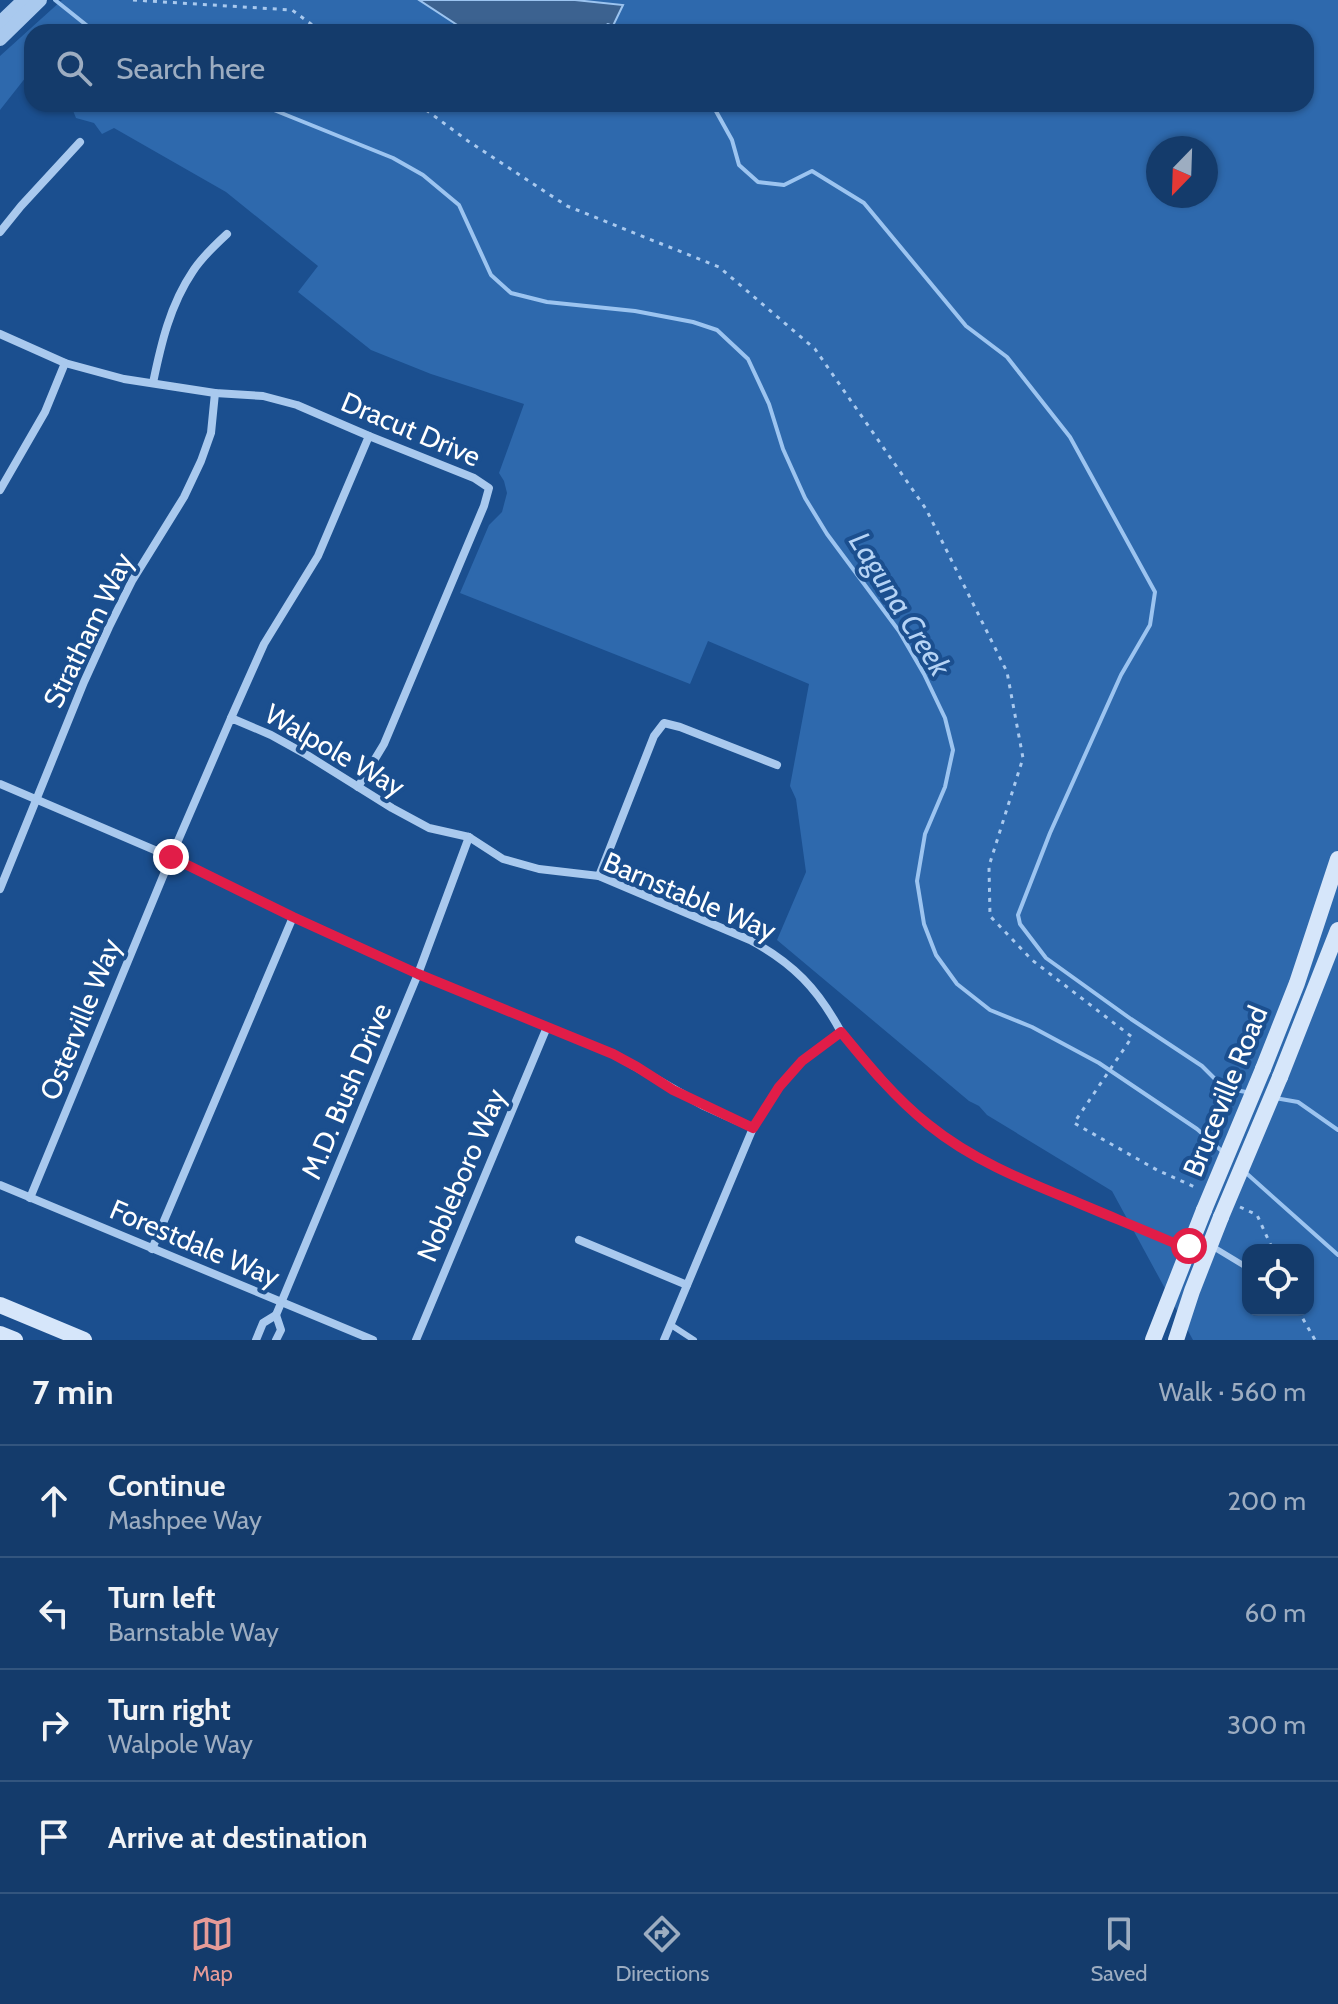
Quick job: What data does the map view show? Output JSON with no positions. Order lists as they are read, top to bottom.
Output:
{
  "streets": {
    "main road": ["Bruceville Road"],
    "street": [
      "Dracut Drive",
      "Stratham Way",
      "Walpole Way",
      "Barnstable Way",
      "Osterville Way",
      "M.D. Bush Drive",
      "Nobleboro Way",
      "Forestdale Way"
    ]
  },
  "crossings": [
    ["Dracut Drive", "Stratham Way"],
    ["Dracut Drive", "Walpole Way"],
    ["Walpole Way", "Barnstable Way"],
    ["Walpole Way", "Osterville Way"],
    ["Walpole Way", "M.D. Bush Drive"],
    ["Barnstable Way", "M.D. Bush Drive"],
    ["Barnstable Way", "Bruceville Road"],
    ["Osterville Way", "Forestdale Way"],
    ["M.D. Bush Drive", "Forestdale Way"]
  ],
  "water": ["Laguna Creek"],
  "north": "bottom left",
  "page": {
    "search": "Search here",
    "heading": ["7 min", "Walk · 560 m"],
    "list": [
      ["Continue", "Mashpee Way", "200 m"],
      ["Turn left", "Barnstable Way", "60 m"],
      ["Turn right", "Walpole Way", "300 m"],
      "Arrive at destination"
    ],
    "nav": ["Map", "Directions", "Saved"]
  }
}
